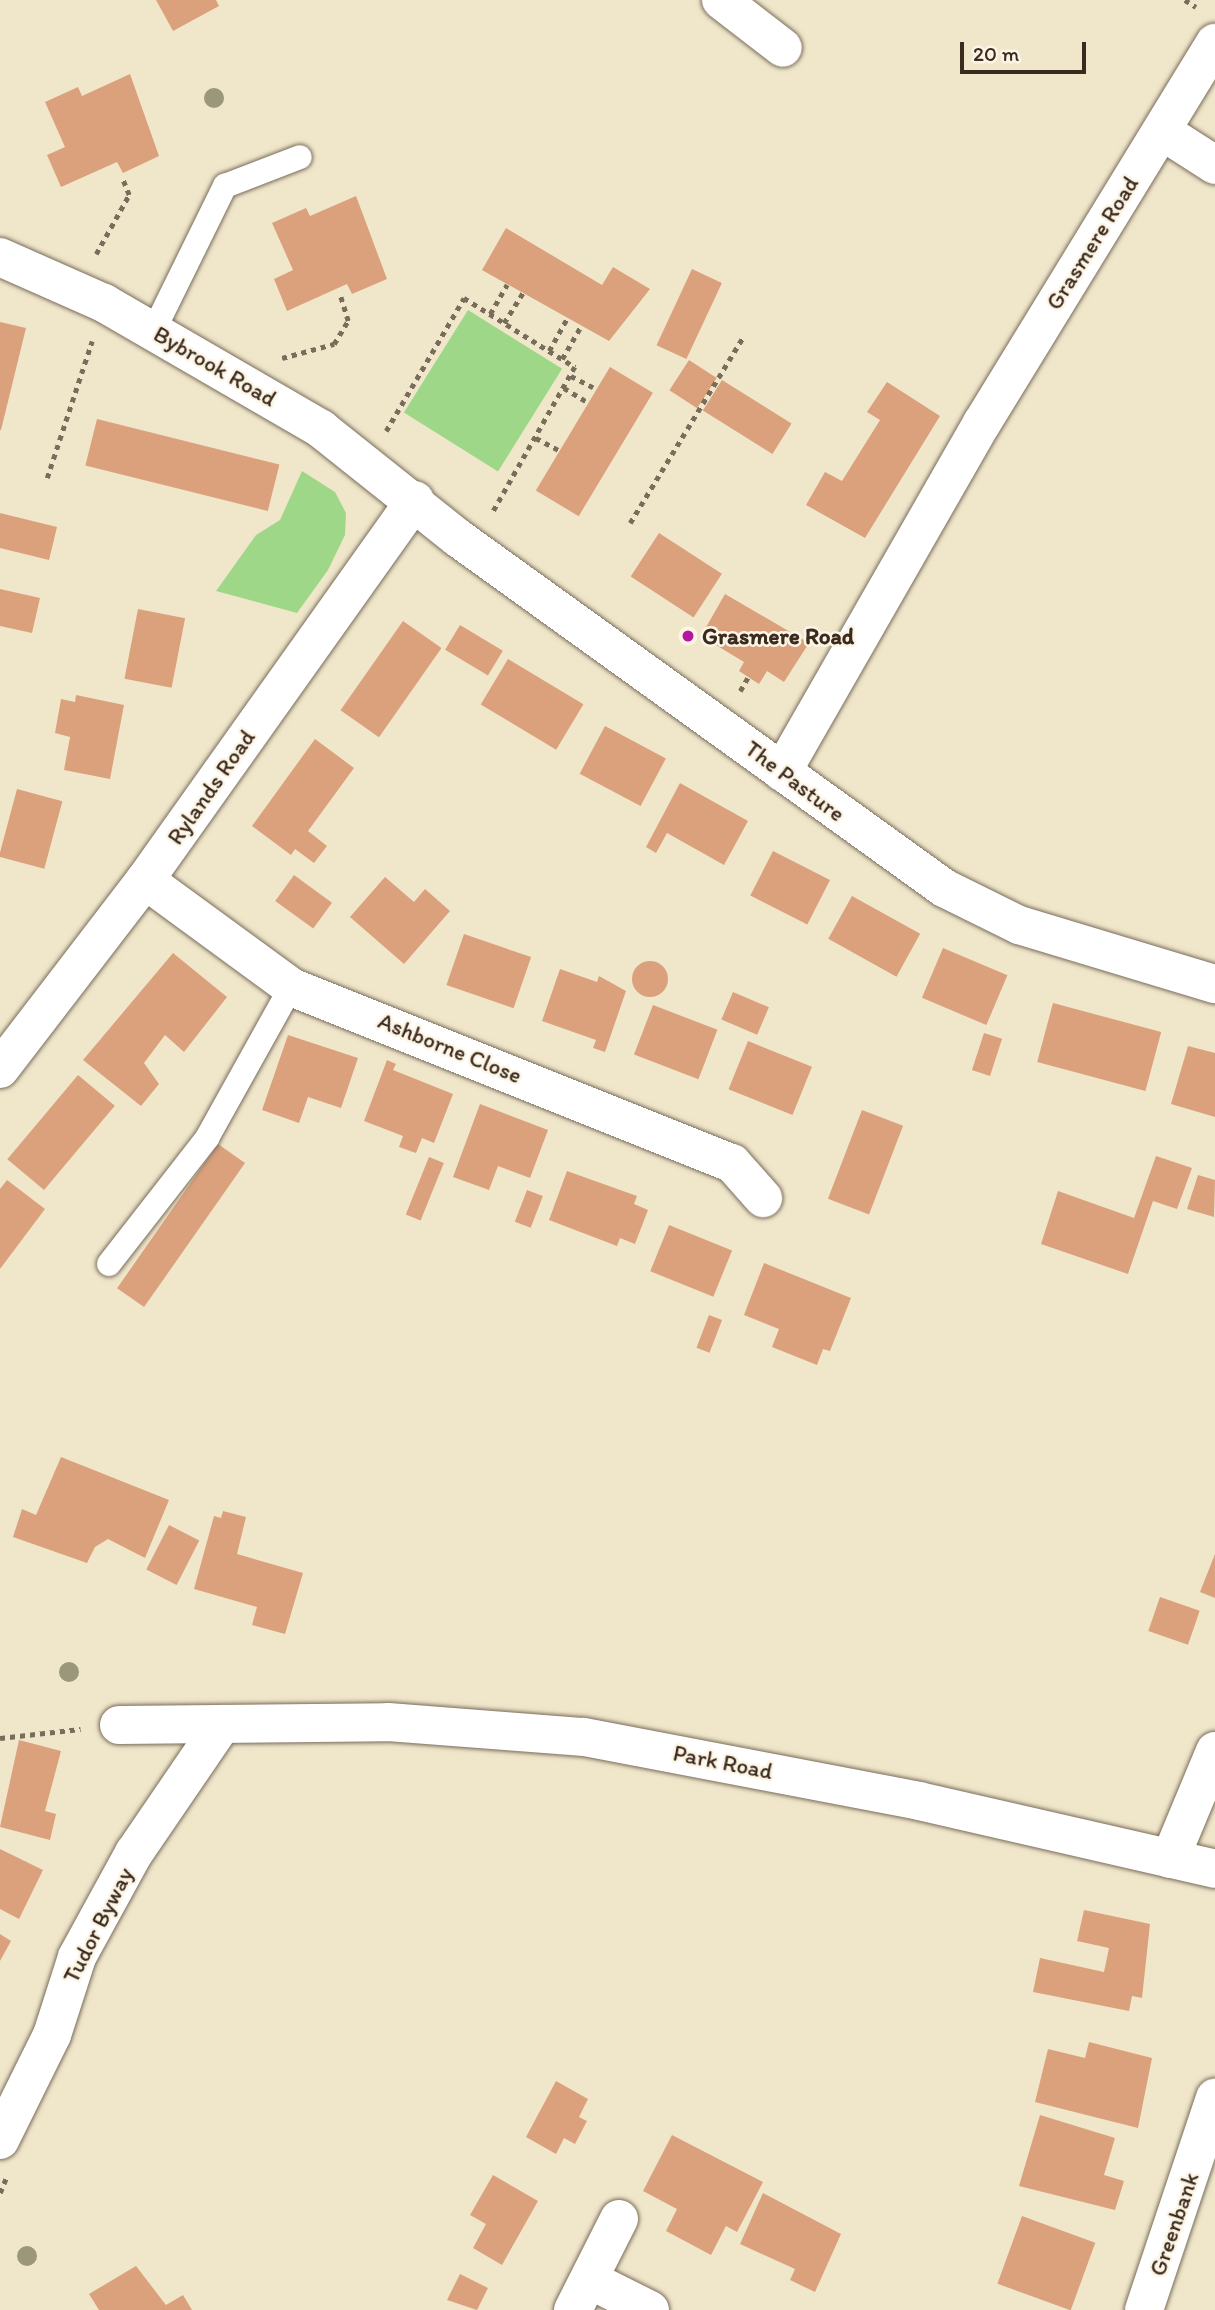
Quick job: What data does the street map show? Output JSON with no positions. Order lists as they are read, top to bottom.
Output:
{
  "streets": {
    "street": [
      "Grasmere Road",
      "Bybrook Road",
      "The Pasture",
      "Rylands Road",
      "Ashborne Close",
      "Park Road",
      "Tudor Byway",
      "Greenbank"
    ]
  },
  "crossings": [
    ["Grasmere Road", "The Pasture"],
    ["Bybrook Road", "The Pasture"],
    ["Bybrook Road", "Rylands Road"],
    ["The Pasture", "Rylands Road"],
    ["Rylands Road", "Ashborne Close"],
    ["Park Road", "Tudor Byway"]
  ],
  "places": ["Grasmere Road"],
  "scale_bar": "20 m"
}
